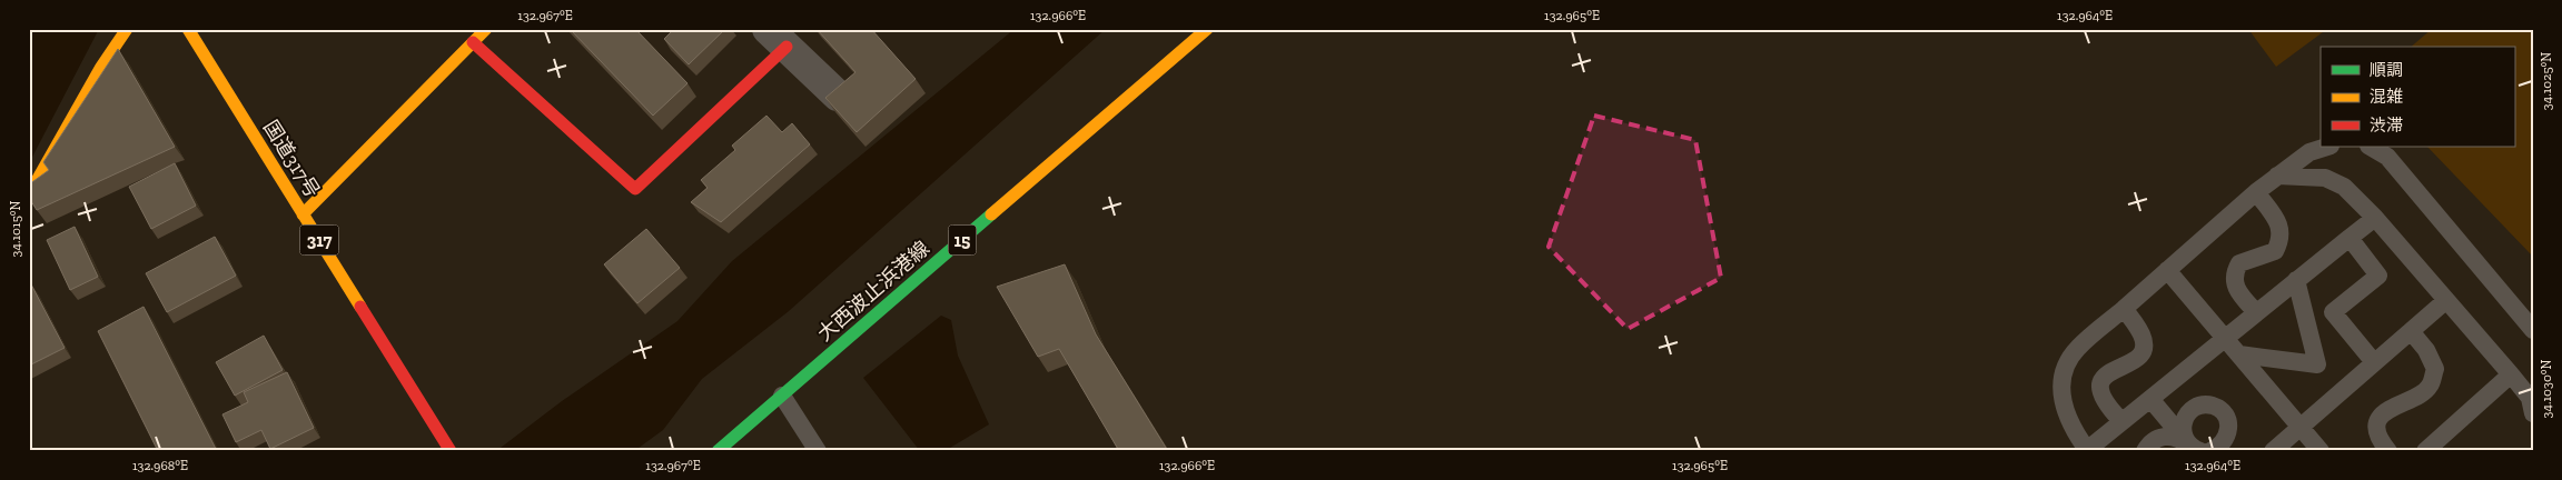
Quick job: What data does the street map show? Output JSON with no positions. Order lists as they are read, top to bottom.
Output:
{
  "streets": {
    "main road": [
      "国道317号",
      "317",
      "15",
      "大西波止浜港線"
    ]
  },
  "legend": ["順調", "混雑", "渋滞"],
  "coordinates": [
    "132.967°E",
    "132.966°E",
    "132.965°E",
    "132.964°E",
    "34.1025°N",
    "34.1015°N",
    "34.1030°N",
    "132.968°E"
  ]
}
